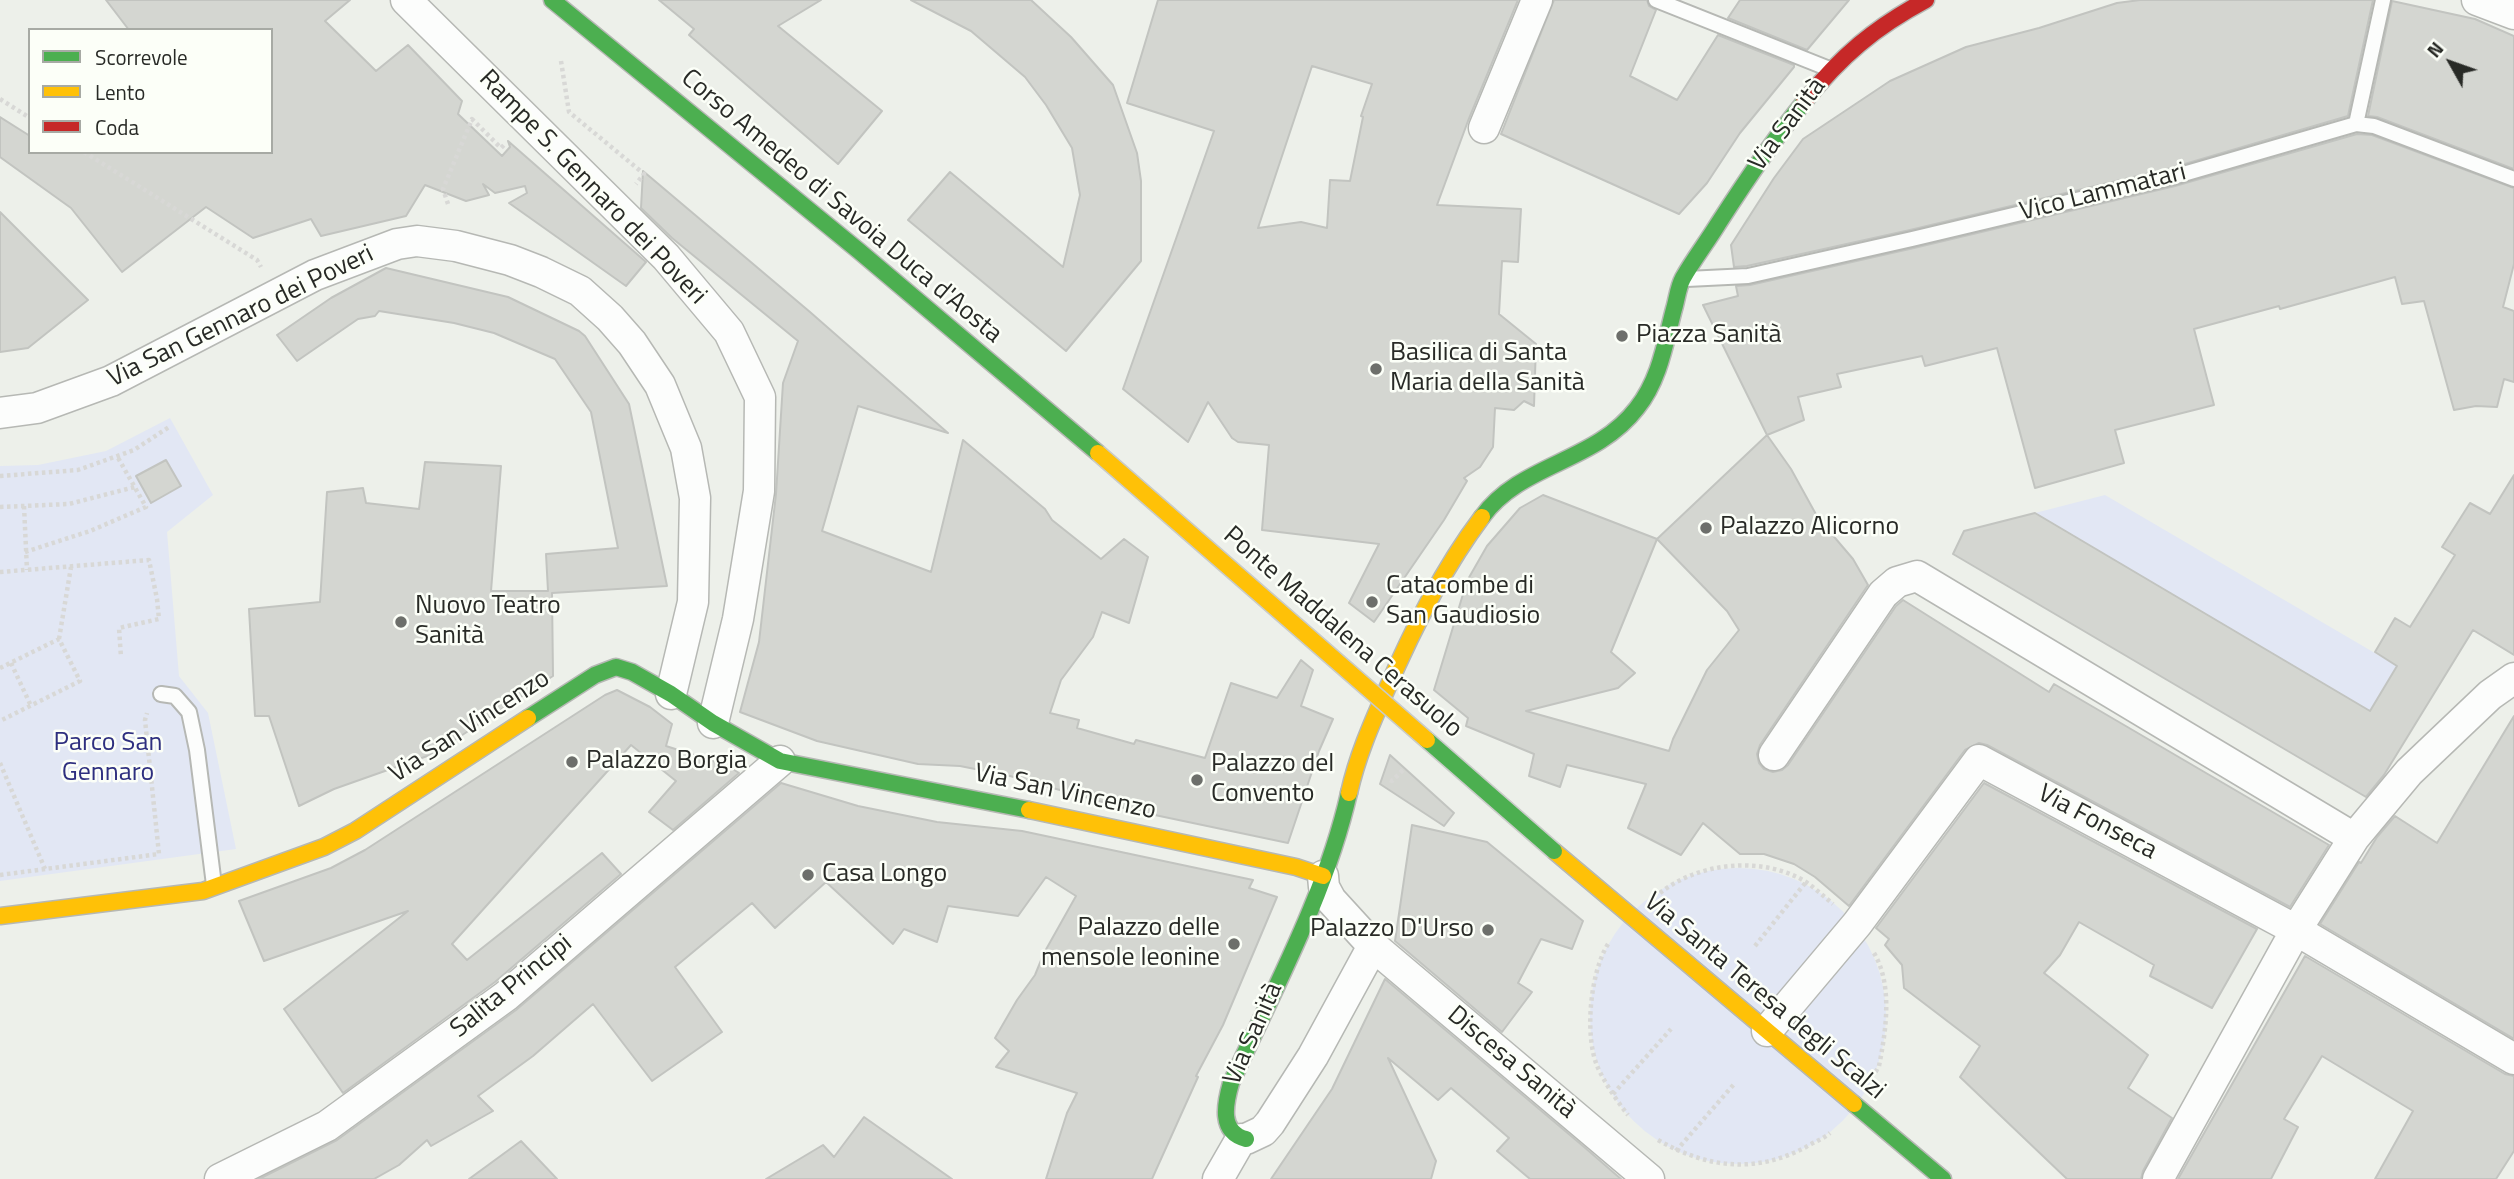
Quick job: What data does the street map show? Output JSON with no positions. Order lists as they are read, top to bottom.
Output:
{
  "streets": {
    "street": [
      "Via Sanità",
      "Rampe S. Gennaro dei Poveri",
      "Corso Amedeo di Savoia Duca d'Aosta",
      "Via San Gennaro dei Poveri",
      "Ponte Maddalena Cerasuolo",
      "Via San Vincenzo",
      "Via Fonseca",
      "Salita Principi",
      "Via Santa Teresa degli Scalzi",
      "Discesa Sanità"
    ],
    "lane": ["Vico Lammatari"]
  },
  "crossings": [
    ["Via Sanità", "Vico Lammatari"],
    ["Via Sanità", "Via San Vincenzo"],
    ["Via Sanità", "Discesa Sanità"],
    ["Rampe S. Gennaro dei Poveri", "Via San Vincenzo"],
    ["Corso Amedeo di Savoia Duca d'Aosta", "Ponte Maddalena Cerasuolo"],
    ["Via San Gennaro dei Poveri", "Via San Vincenzo"],
    ["Ponte Maddalena Cerasuolo", "Via Santa Teresa degli Scalzi"],
    ["Via San Vincenzo", "Salita Principi"],
    ["Via San Vincenzo", "Discesa Sanità"],
    ["Via Fonseca", "Via Santa Teresa degli Scalzi"]
  ],
  "parks": ["Parco San Gennaro"],
  "places": [
    "Piazza Sanità",
    "Basilica di Santa Maria della Sanità",
    "Palazzo Alicorno",
    "Catacombe di San Gaudiosio",
    "Nuovo Teatro Sanità",
    "Palazzo Borgia",
    "Palazzo del Convento",
    "Casa Longo",
    "Palazzo D'Urso",
    "Palazzo delle mensole leonine"
  ],
  "legend": ["Scorrevole", "Lento", "Coda"],
  "north": "top left"
}
